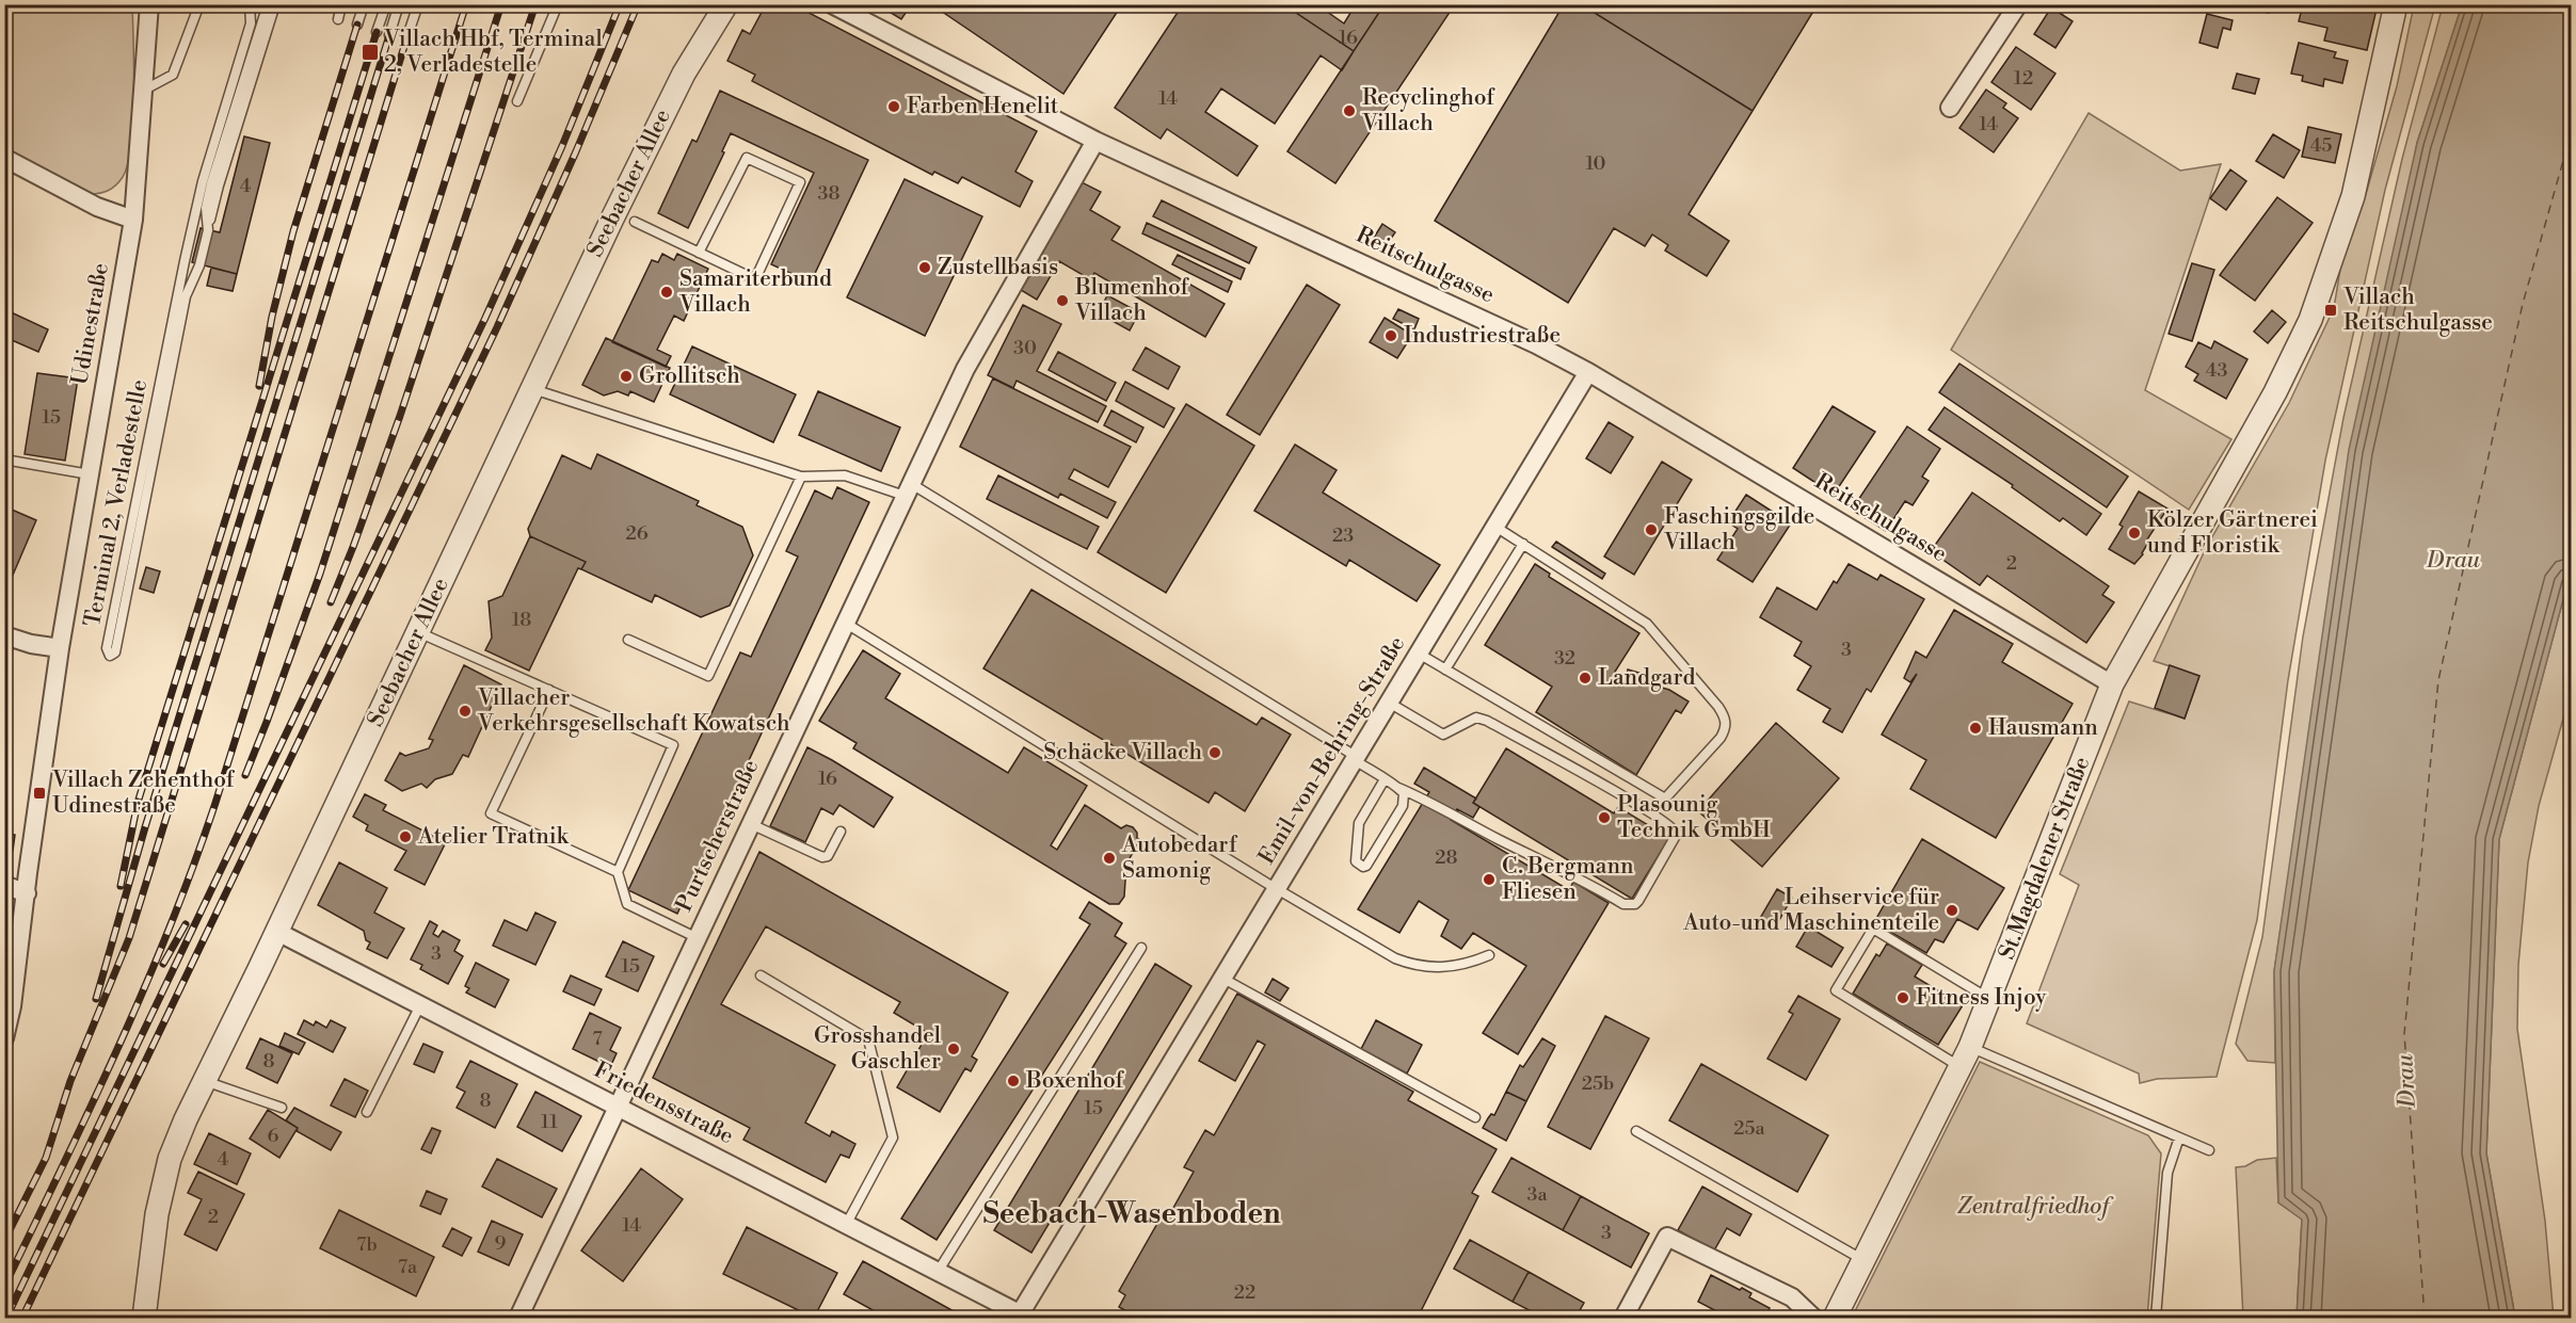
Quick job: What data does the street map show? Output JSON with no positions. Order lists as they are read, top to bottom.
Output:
{
  "streets": {
    "street": [
      "Seebacher Allee",
      "Reitschulgasse",
      "Udinestraße",
      "Emil-von-Behring-Straße",
      "Purtscherstraße",
      "St.Magdalener Straße",
      "Friedensstraße"
    ],
    "lane": ["Terminal 2, Verladestelle"]
  },
  "crossings": [
    ["Seebacher Allee", "Friedensstraße"],
    ["Reitschulgasse", "Emil-von-Behring-Straße"],
    ["Reitschulgasse", "Purtscherstraße"],
    ["Reitschulgasse", "St.Magdalener Straße"],
    ["Emil-von-Behring-Straße", "Friedensstraße"],
    ["Purtscherstraße", "Friedensstraße"]
  ],
  "districts": ["Seebach-Wasenboden"],
  "water": ["Drau"],
  "parks": ["Zentralfriedhof"],
  "places": {
    "transit": ["Villach Hbf, Terminal 2, Verladestelle", "Villach Reitschulgasse", "Villach Zehenthof Udinestraße"],
    "other": [
      "Farben Henelit",
      "Recyclinghof Villach",
      "Zustellbasis",
      "Samariterbund Villach",
      "Blumenhof Villach",
      "Industriestraße",
      "Grollitsch",
      "Faschingsgilde Villach",
      "Kölzer Gärtnerei und Floristik",
      "Landgard",
      "Villacher Verkehrsgesellschaft Kowatsch",
      "Hausmann",
      "Schäcke Villach",
      "Plasounig Technik GmbH",
      "Atelier Tratnik",
      "Autobedarf Samonig",
      "C. Bergmann Fliesen",
      "Leihservice für Auto-und Maschinenteile",
      "Fitness Injoy",
      "Grosshandel Gaschler",
      "Boxenhof"
    ]
  },
  "house_numbers": [
    "16",
    "12",
    "14",
    "14",
    "45",
    "10",
    "4",
    "38",
    "30",
    "43",
    "15",
    "26",
    "23",
    "2",
    "18",
    "3",
    "32",
    "16",
    "28",
    "3",
    "15",
    "7",
    "8",
    "25b",
    "8",
    "15",
    "11",
    "25a",
    "6",
    "4",
    "3a",
    "2",
    "14",
    "3",
    "9",
    "7b",
    "7a",
    "22"
  ]
}
